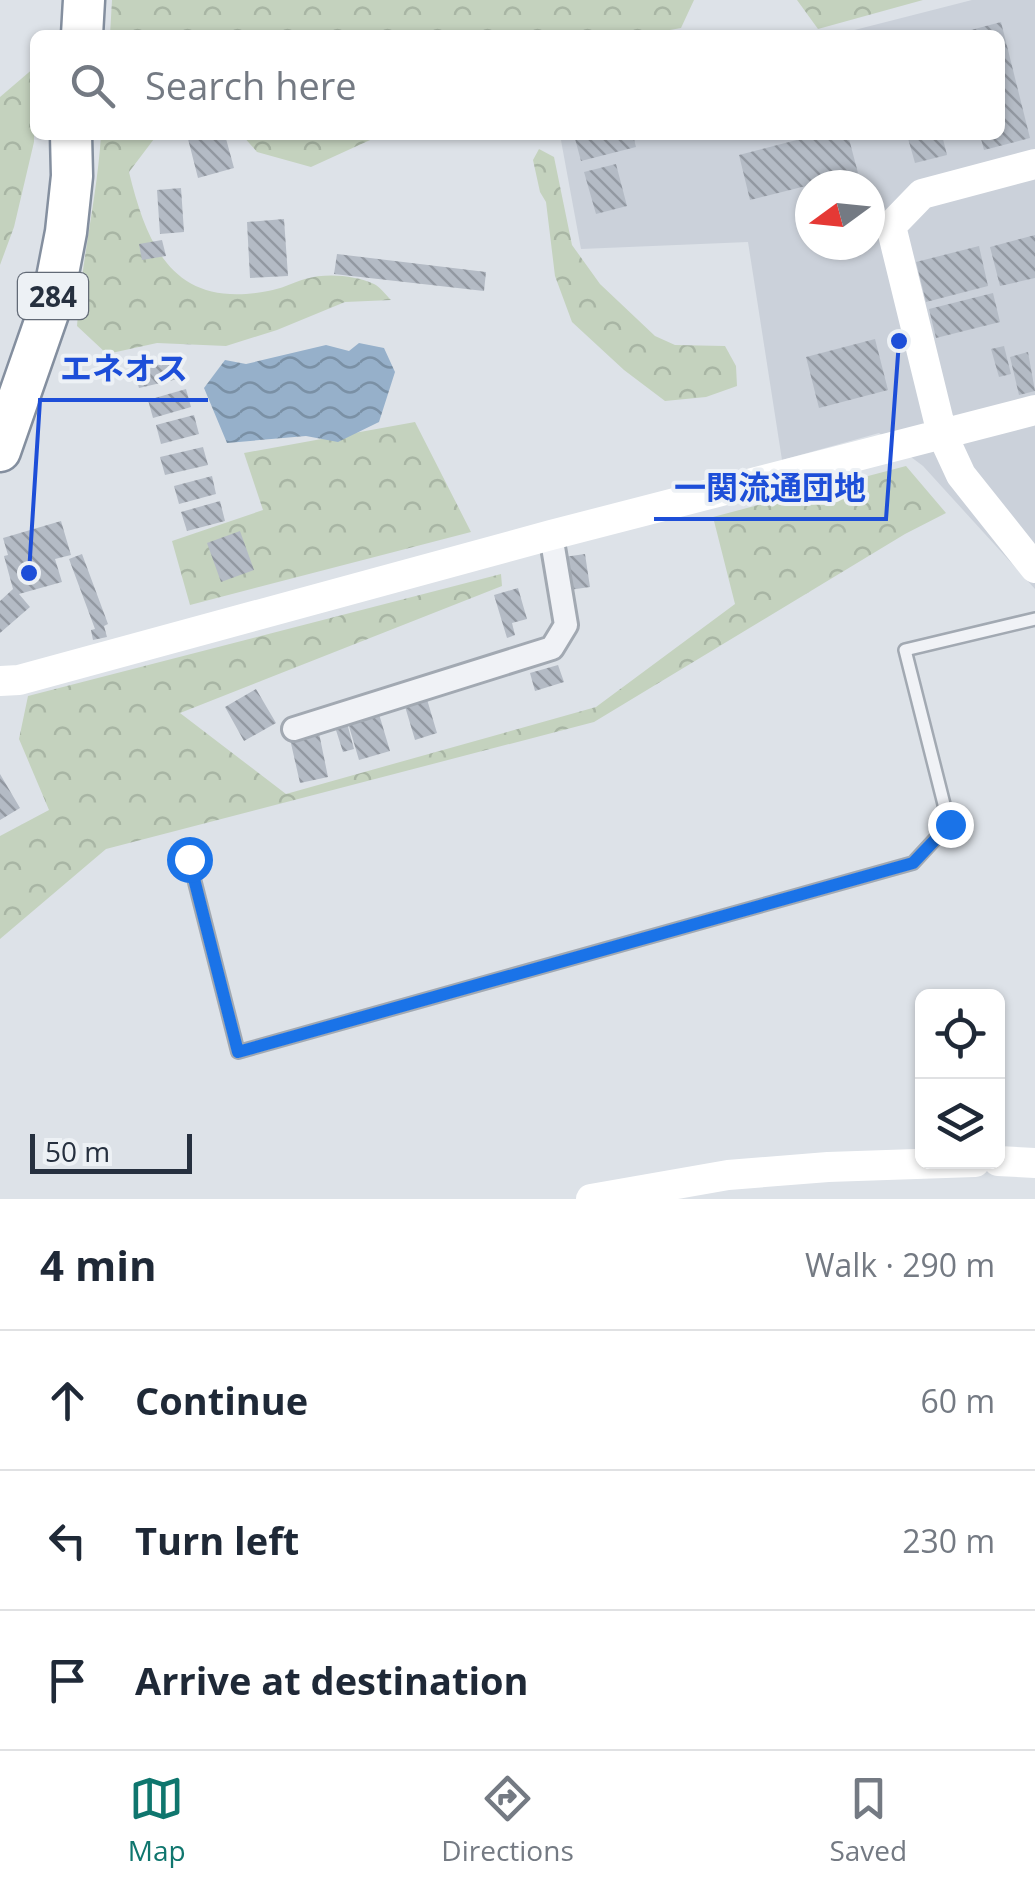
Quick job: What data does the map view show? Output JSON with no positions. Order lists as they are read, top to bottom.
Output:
{
  "streets": {
    "highway": ["284"]
  },
  "places": ["一関流通団地", "エネオス"],
  "scale_bar": "50 m",
  "north": "left",
  "page": {
    "search": "Search here",
    "scale": "50 m",
    "heading": ["4 min", "Walk · 290 m"],
    "list": [
      ["Continue", "60 m"],
      ["Turn left", "230 m"],
      "Arrive at destination"
    ],
    "nav": ["Map", "Directions", "Saved"]
  }
}
